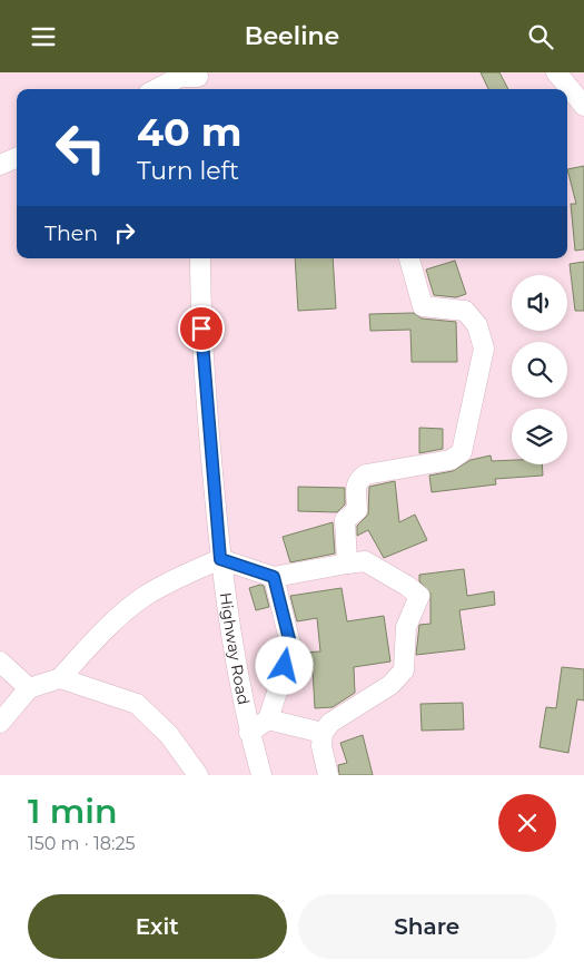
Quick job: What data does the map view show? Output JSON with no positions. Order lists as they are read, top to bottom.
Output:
{
  "streets": {
    "street": ["Highway Road"]
  },
  "page": {
    "header": "Beeline",
    "turn": ["40 m", "Turn left"],
    "then": "Then",
    "heading": ["1 min", "150 m · 18:25"],
    "buttons": ["Exit", "Share"]
  }
}
